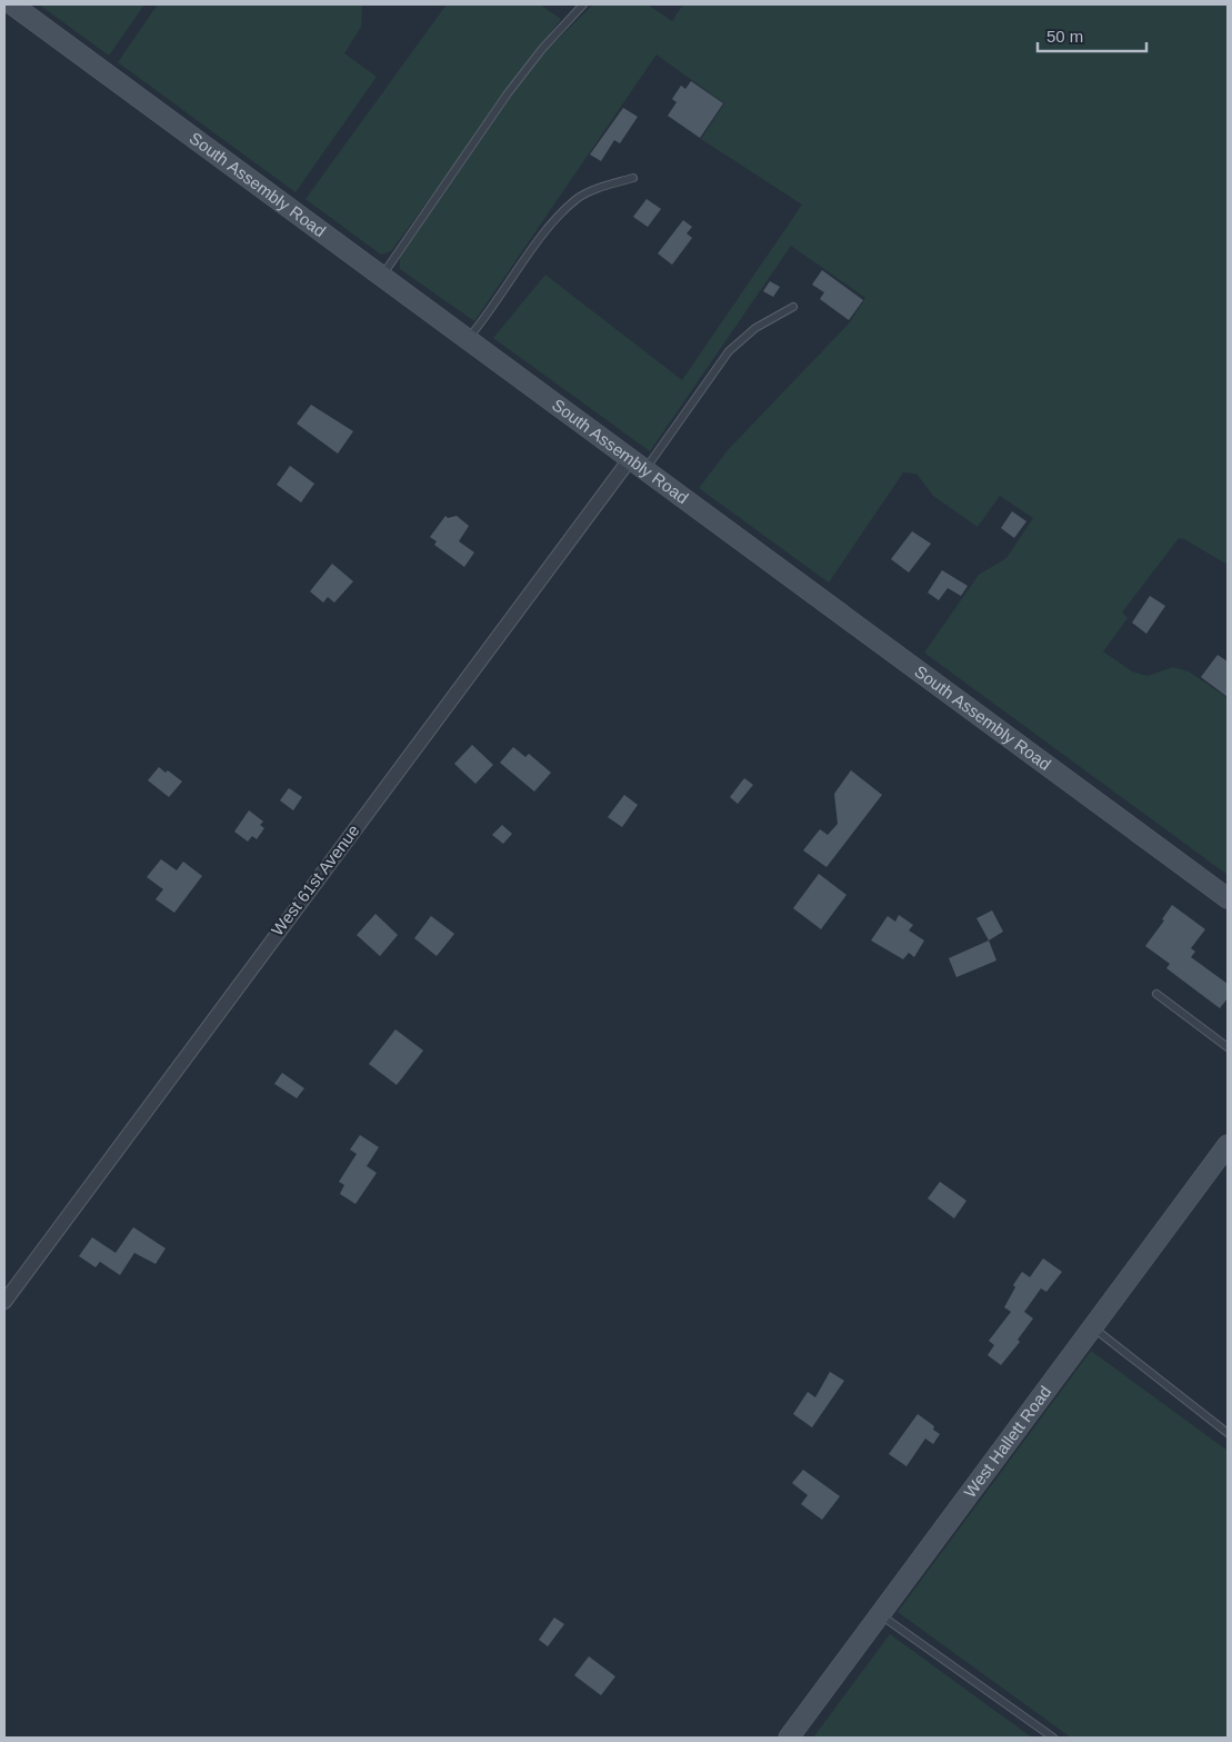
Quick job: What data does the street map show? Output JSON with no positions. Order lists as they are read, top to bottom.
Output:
{
  "streets": {
    "street": ["South Assembly Road", "West 61st Avenue", "West Hallett Road"]
  },
  "crossings": [
    ["South Assembly Road", "West 61st Avenue"]
  ],
  "scale_bar": "50 m"
}
